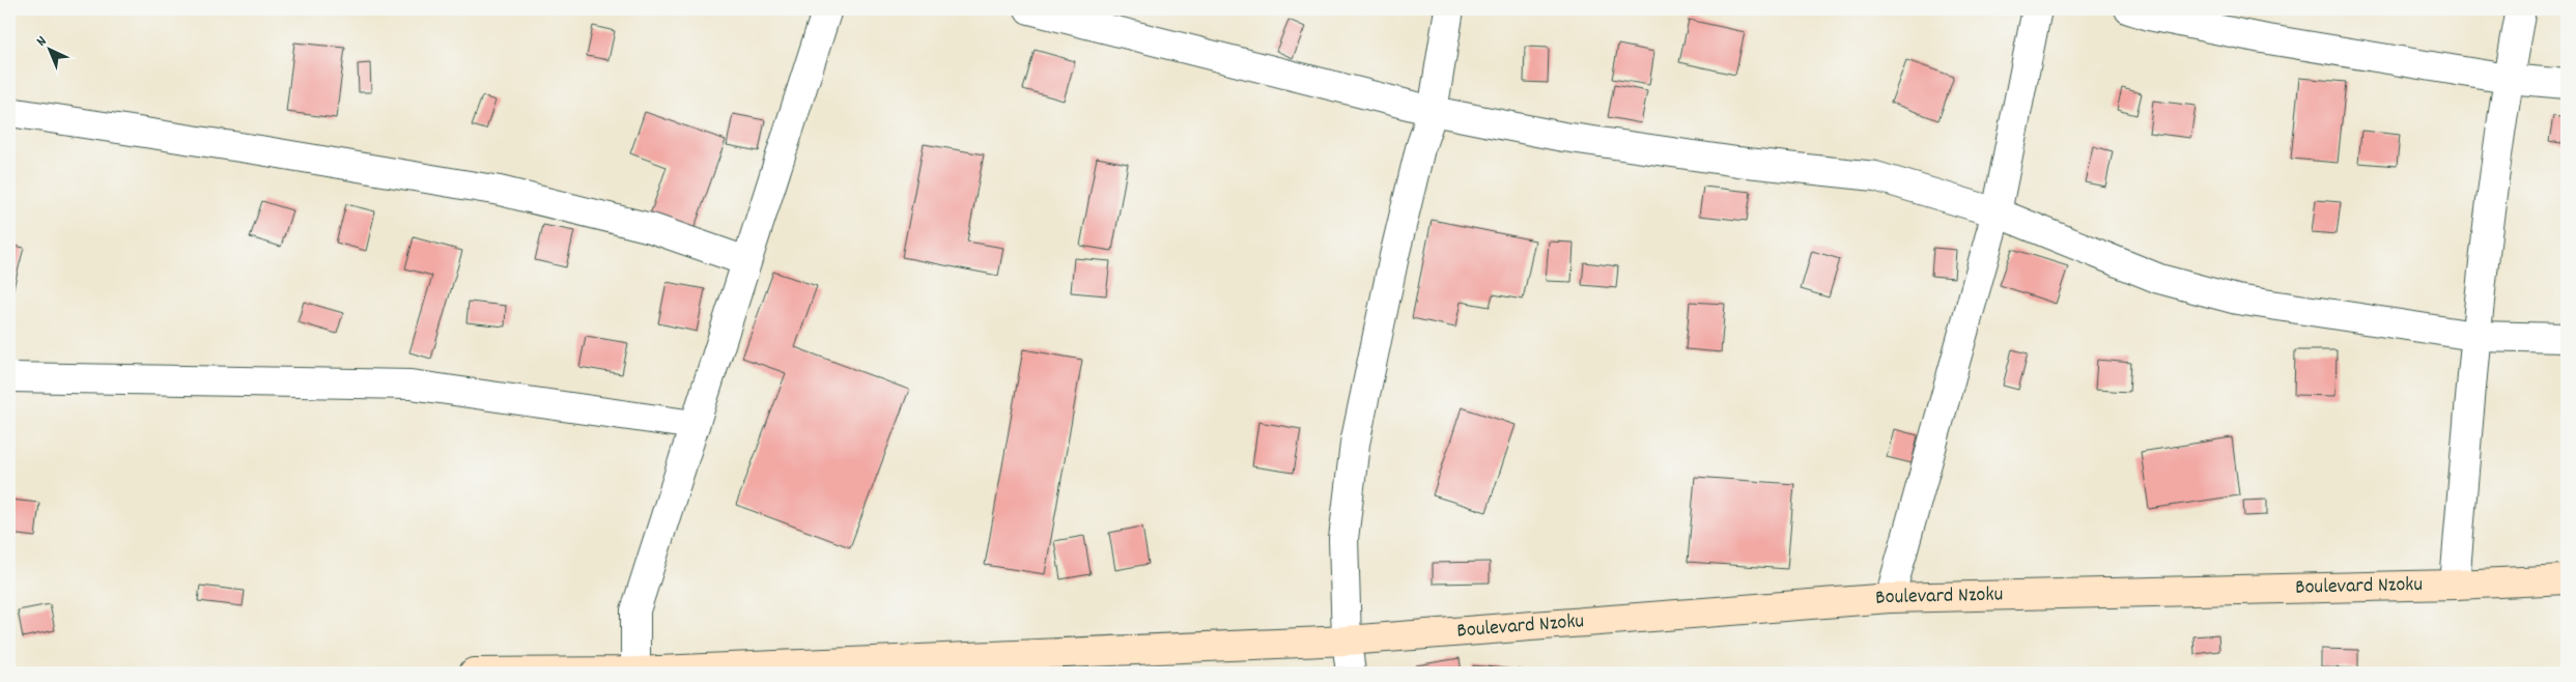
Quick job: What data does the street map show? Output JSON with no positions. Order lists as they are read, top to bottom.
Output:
{
  "streets": {
    "street": ["Boulevard Nzoku"]
  },
  "north": "top left"
}
